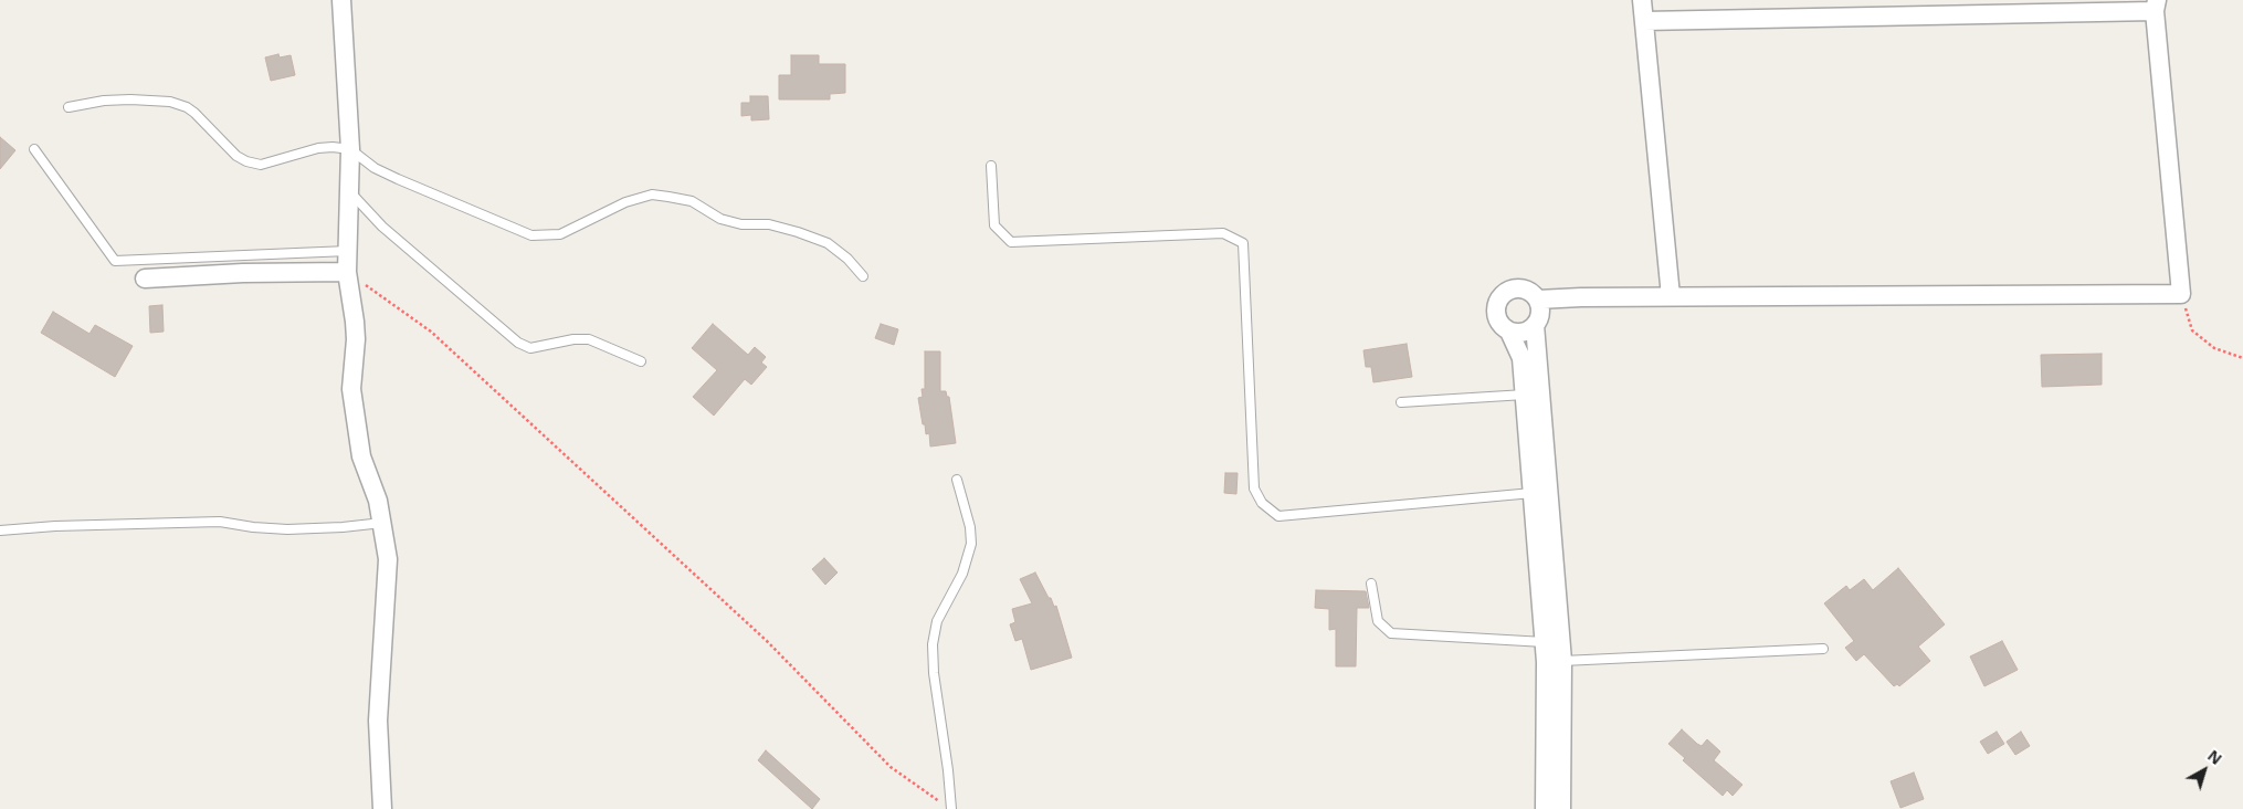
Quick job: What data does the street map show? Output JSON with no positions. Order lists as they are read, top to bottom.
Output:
{
  "north": "top right"
}
